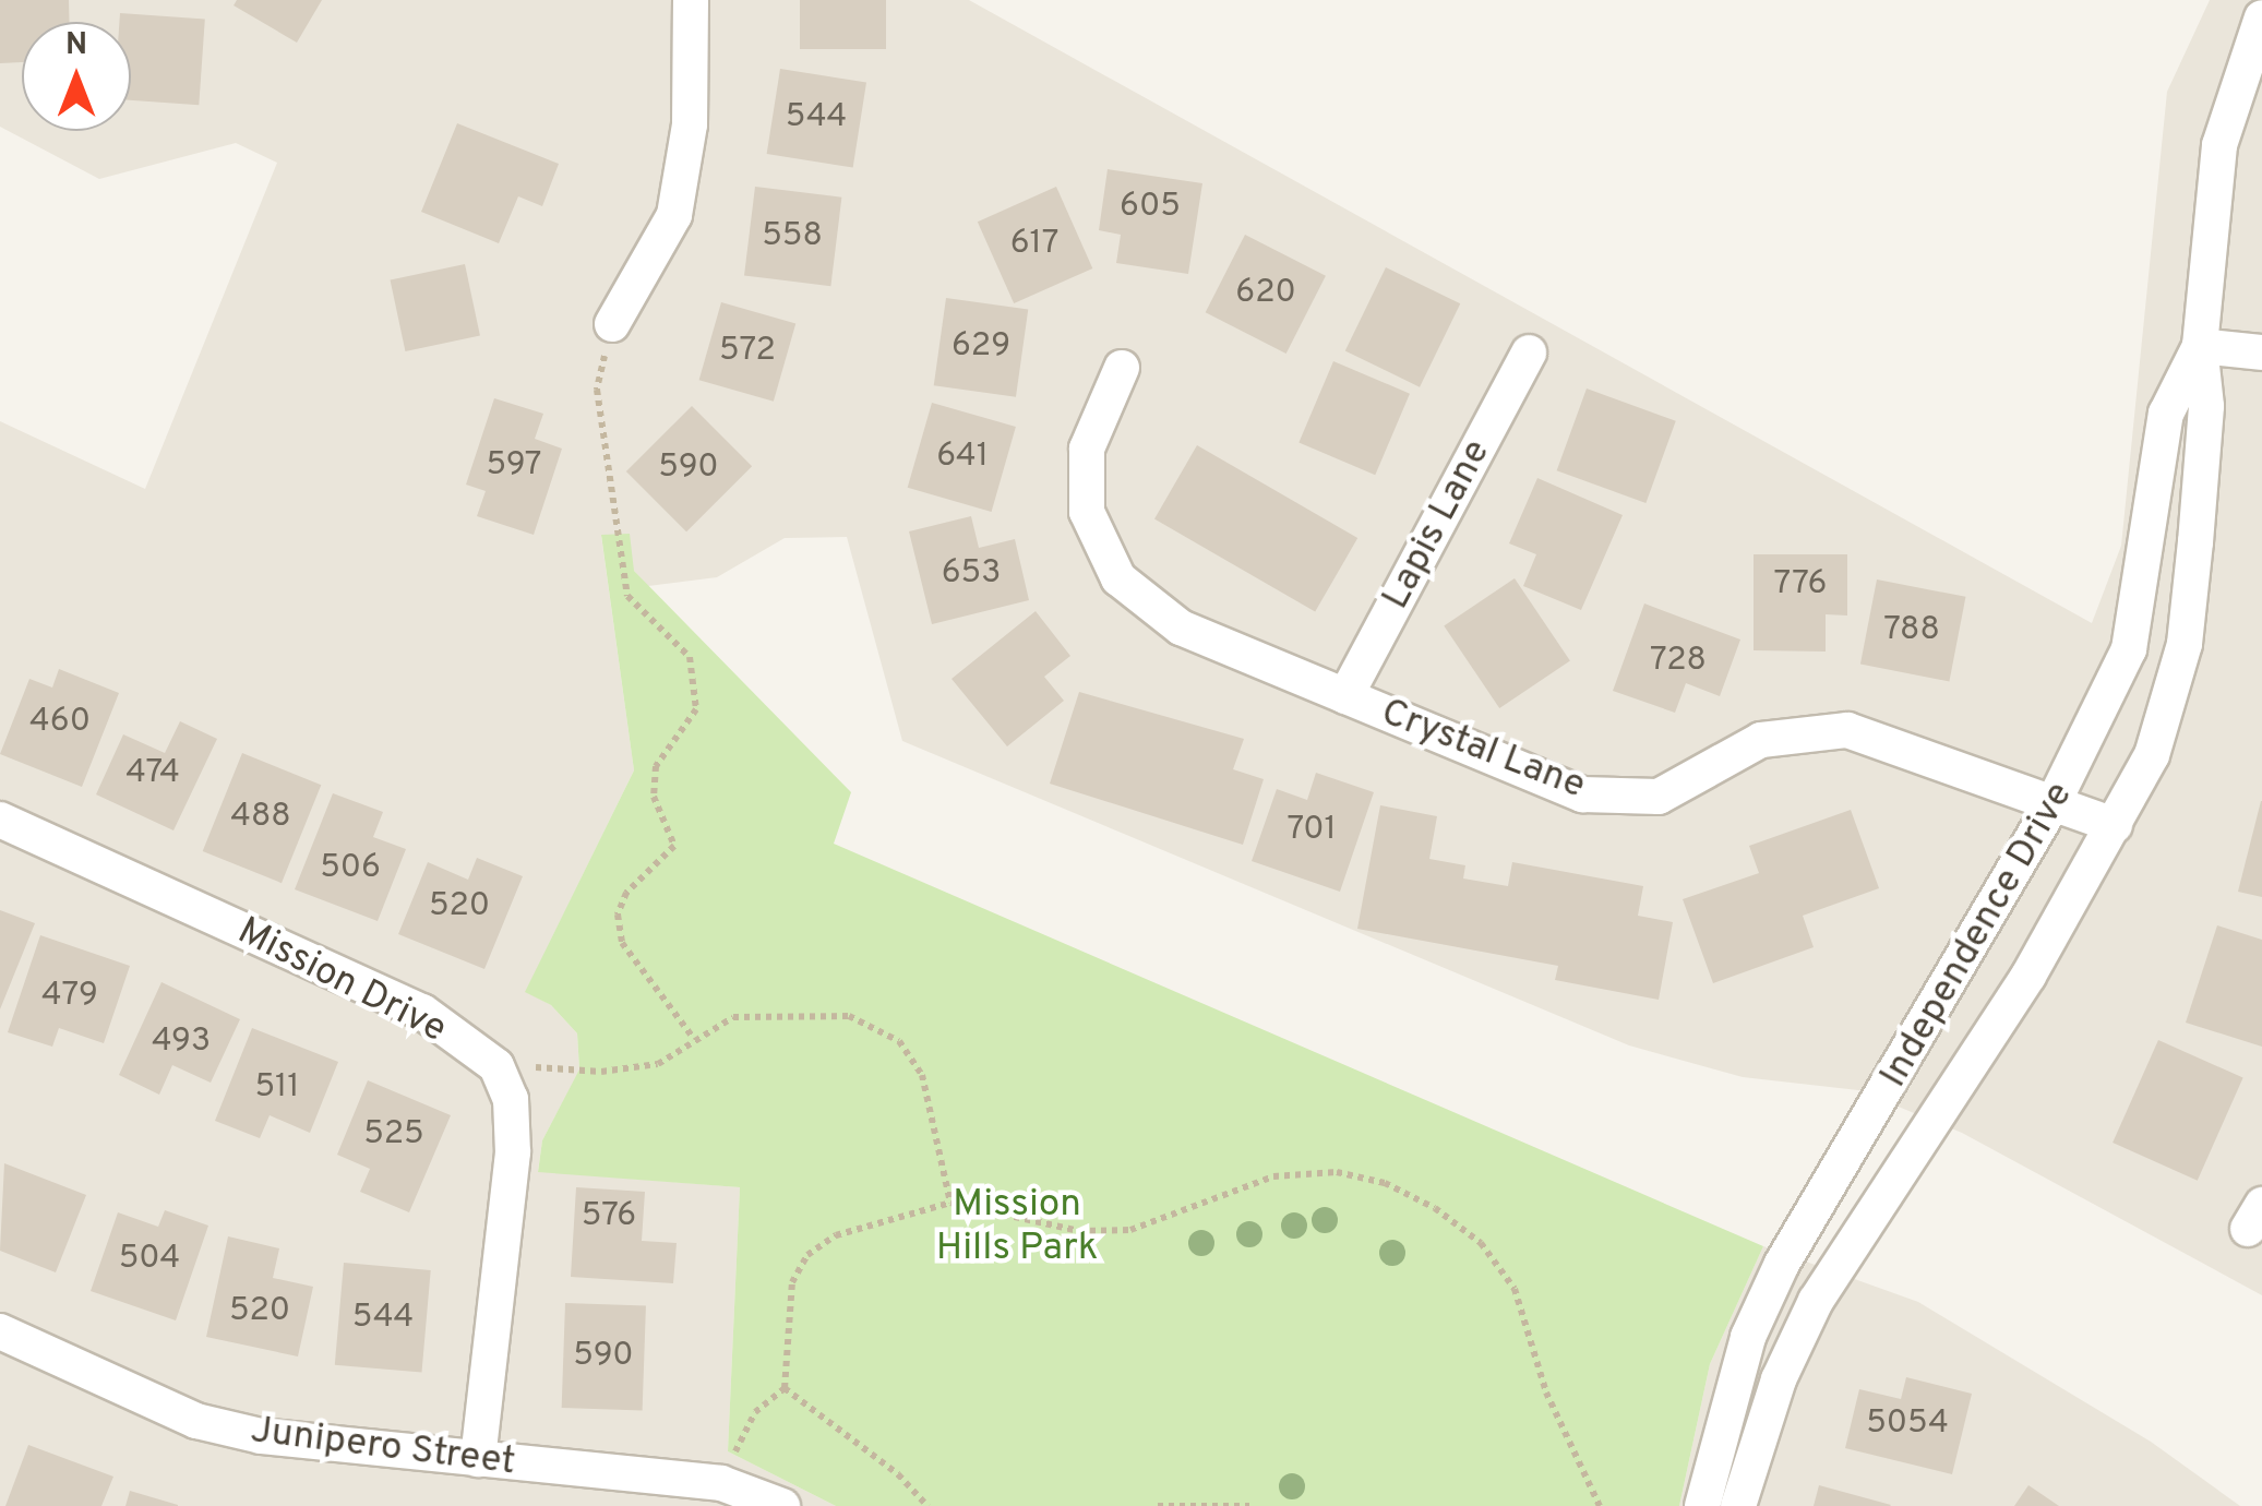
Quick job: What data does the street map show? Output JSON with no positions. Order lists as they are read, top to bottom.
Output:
{
  "streets": {
    "street": [
      "Lapis Lane",
      "Crystal Lane",
      "Independence Drive",
      "Mission Drive",
      "Junipero Street"
    ]
  },
  "crossings": [
    ["Lapis Lane", "Crystal Lane"],
    ["Crystal Lane", "Independence Drive"]
  ],
  "parks": ["Mission Hills Park"],
  "house_numbers": [
    "544",
    "605",
    "558",
    "617",
    "620",
    "629",
    "572",
    "641",
    "597",
    "590",
    "653",
    "776",
    "788",
    "728",
    "460",
    "474",
    "488",
    "701",
    "506",
    "520",
    "479",
    "493",
    "511",
    "525",
    "576",
    "504",
    "520",
    "544",
    "590",
    "5054"
  ],
  "north": "top"
}
